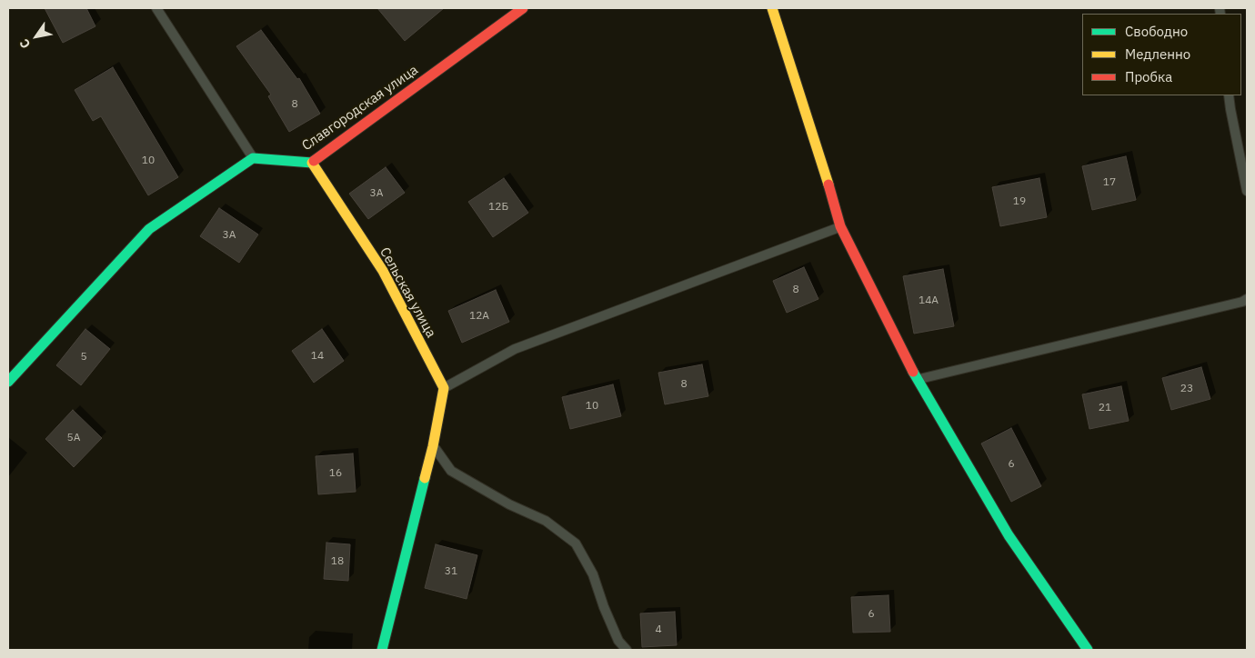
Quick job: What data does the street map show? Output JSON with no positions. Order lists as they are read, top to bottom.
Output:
{
  "streets": {
    "street": ["Славгородская улица", "Сельская улица"]
  },
  "crossings": [
    ["Славгородская улица", "Сельская улица"]
  ],
  "house_numbers": [
    "8",
    "10",
    "17",
    "3А",
    "19",
    "12Б",
    "3А",
    "8",
    "14А",
    "12А",
    "14",
    "5",
    "8",
    "23",
    "10",
    "21",
    "5А",
    "6",
    "16",
    "18",
    "31",
    "6",
    "4"
  ],
  "legend": ["Свободно", "Медленно", "Пробка"],
  "north": "bottom left"
}
